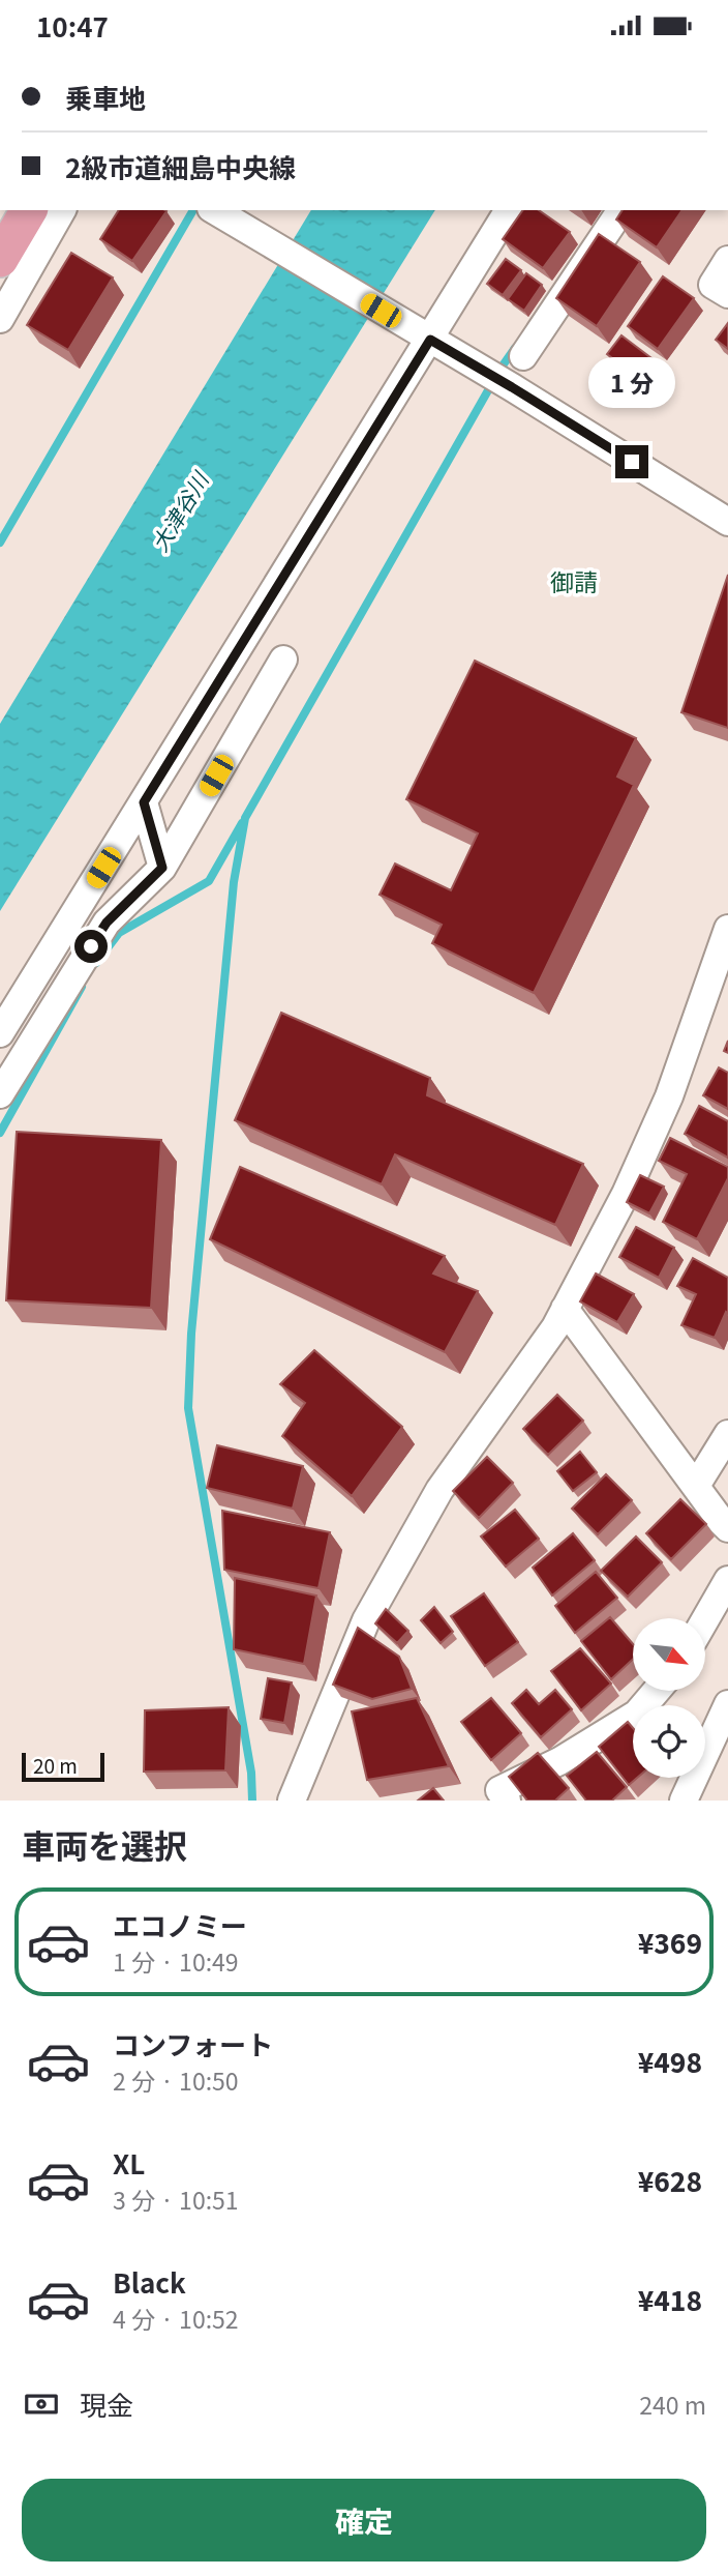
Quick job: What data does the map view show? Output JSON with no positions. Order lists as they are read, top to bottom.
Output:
{
  "districts": ["御請"],
  "water": ["大津谷川"],
  "scale_bar": "20 m",
  "north": "bottom right",
  "page": {
    "status": "10:47",
    "banner": ["乗車地", "2級市道細島中央線"],
    "bubble": "1 分",
    "scale": "20 m",
    "heading": "車両を選択",
    "list": [
      {
        "name": "エコノミー",
        "note": "1 分 · 10:49",
        "value": "¥369"
      },
      {
        "name": "コンフォート",
        "note": "2 分 · 10:50",
        "value": "¥498"
      },
      {
        "name": "XL",
        "note": "3 分 · 10:51",
        "value": "¥628"
      },
      {
        "name": "Black",
        "note": "4 分 · 10:52",
        "value": "¥418"
      }
    ],
    "pay": ["現金", "240 m"],
    "buttons": "確定"
  }
}
